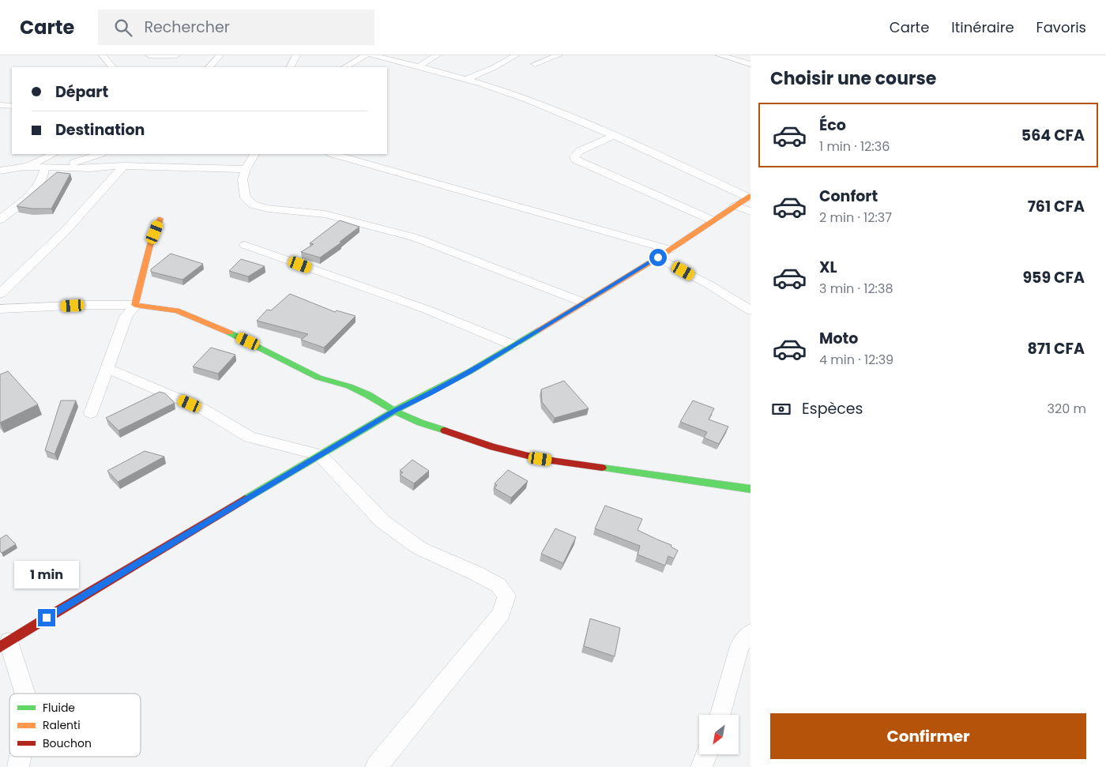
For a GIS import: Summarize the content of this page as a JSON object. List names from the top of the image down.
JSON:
{
  "legend": ["Fluide", "Ralenti", "Bouchon"],
  "north": "bottom left",
  "page": {
    "header": "Carte",
    "search": "Rechercher",
    "nav": ["Carte", "Itinéraire", "Favoris"],
    "heading": "Choisir une course",
    "banner": ["Départ", "Destination"],
    "list": [
      {
        "name": "Éco",
        "note": "1 min · 12:36",
        "value": "564 CFA"
      },
      {
        "name": "Confort",
        "note": "2 min · 12:37",
        "value": "761 CFA"
      },
      {
        "name": "XL",
        "note": "3 min · 12:38",
        "value": "959 CFA"
      },
      {
        "name": "Moto",
        "note": "4 min · 12:39",
        "value": "871 CFA"
      }
    ],
    "pay": ["Espèces", "320 m"],
    "bubble": "1 min",
    "buttons": "Confirmer"
  }
}
